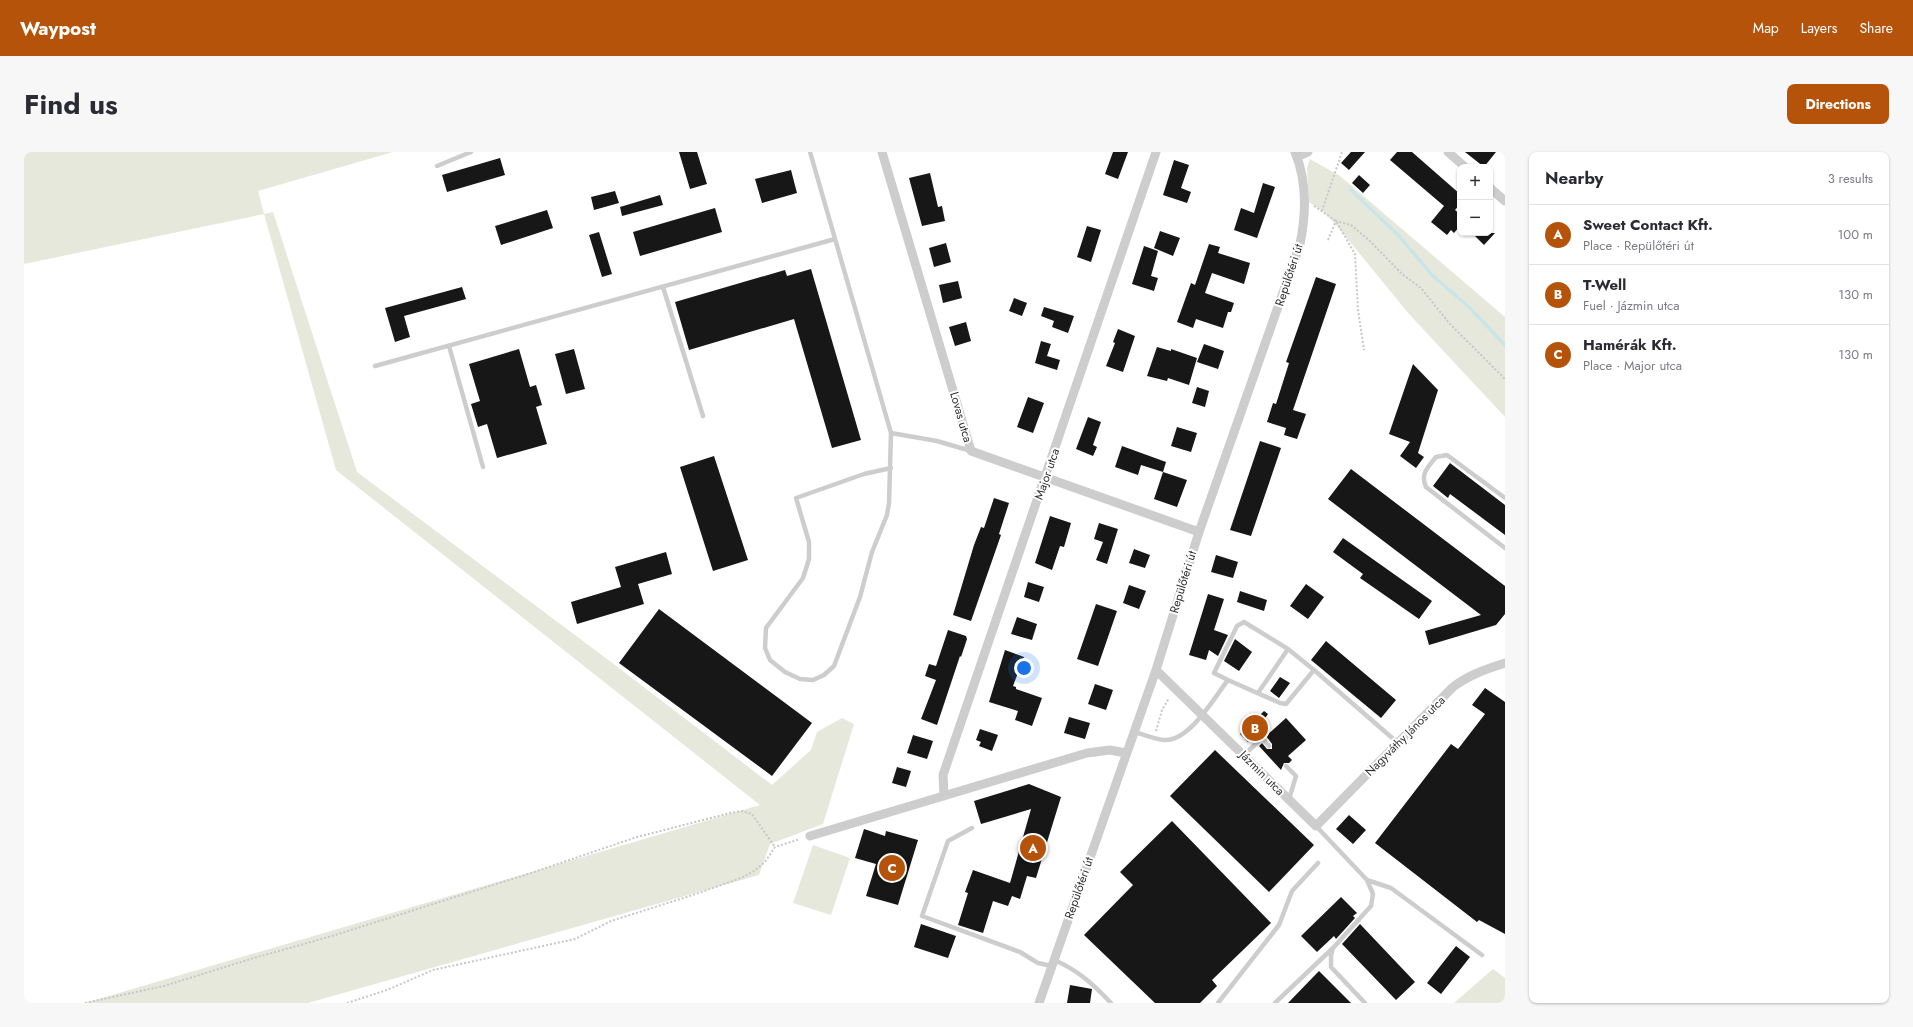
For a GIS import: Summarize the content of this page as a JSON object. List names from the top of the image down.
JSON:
{
  "streets": {
    "street": [
      "Repülőtéri út",
      "Lovas utca",
      "Major utca",
      "Nagyváthy János utca",
      "Jázmin utca"
    ]
  },
  "crossings": [
    ["Repülőtéri út", "Lovas utca"],
    ["Repülőtéri út", "Jázmin utca"],
    ["Lovas utca", "Major utca"],
    ["Nagyváthy János utca", "Jázmin utca"]
  ],
  "page": {
    "header": "Waypost",
    "nav": ["Map", "Layers", "Share"],
    "title": "Find us",
    "buttons": "Directions",
    "heading": ["Nearby", "3 results"],
    "map_buttons": ["+", "−"],
    "list": [
      {
        "mark": "A",
        "name": "Sweet Contact Kft.",
        "note": "Place · Repülőtéri út",
        "value": "100 m"
      },
      {
        "mark": "B",
        "name": "T-Well",
        "note": "Fuel · Jázmin utca",
        "value": "130 m"
      },
      {
        "mark": "C",
        "name": "Hamérák Kft.",
        "note": "Place · Major utca",
        "value": "130 m"
      }
    ],
    "pins": ["B", "A", "C"]
  }
}
